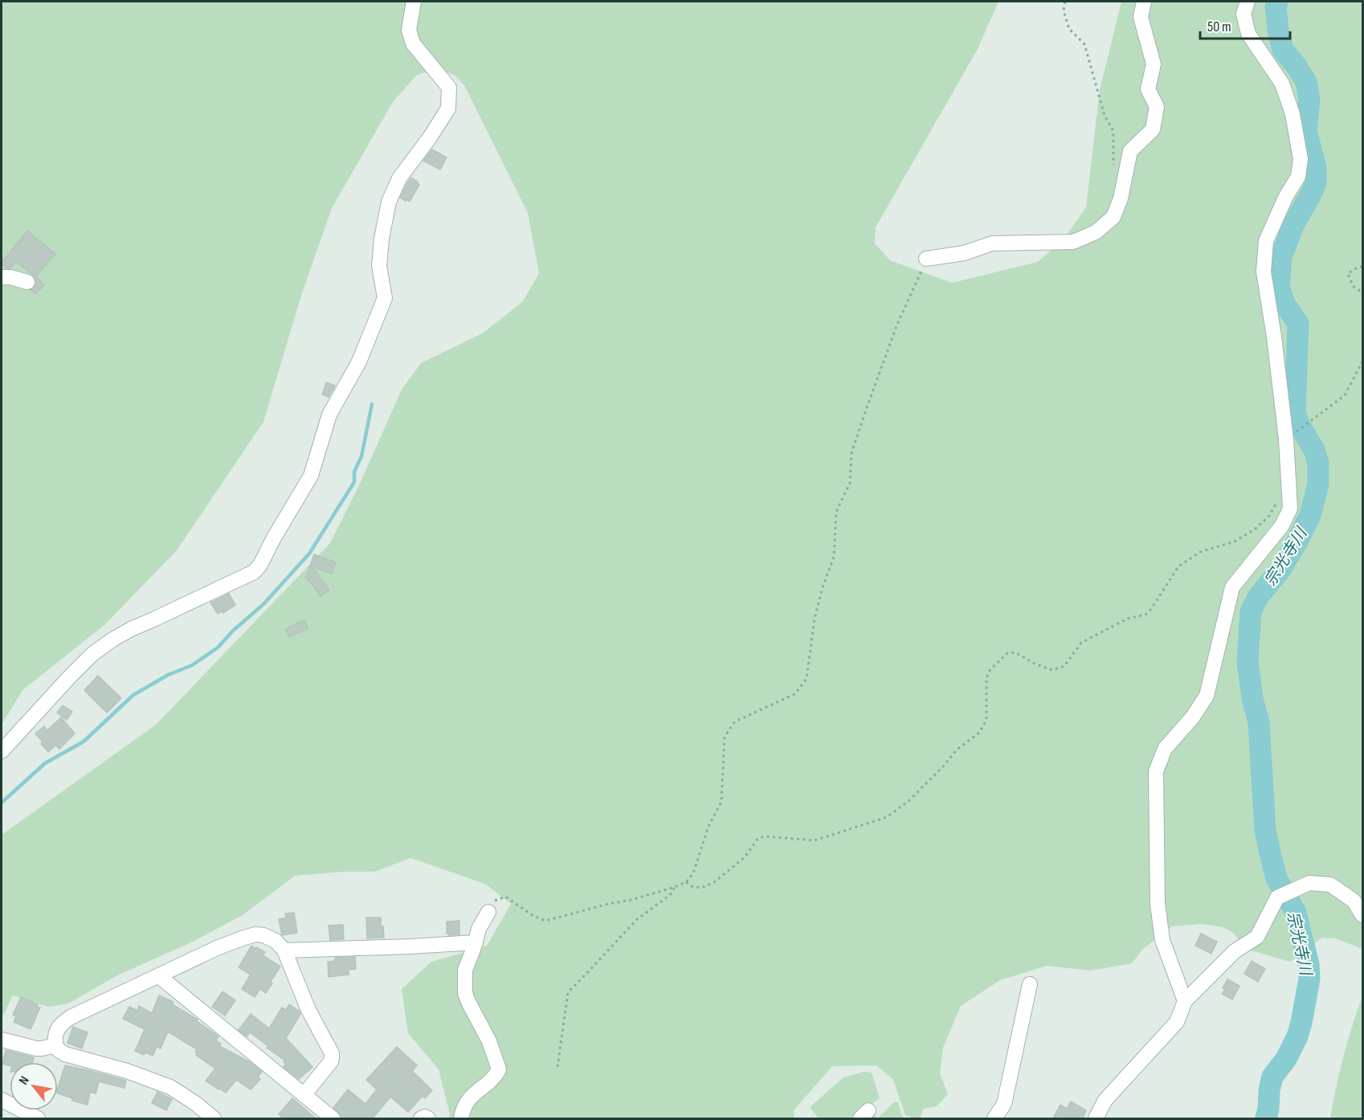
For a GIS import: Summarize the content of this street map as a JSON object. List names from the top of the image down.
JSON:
{
  "water": ["宗光寺川"],
  "scale_bar": "50 m",
  "north": "top left"
}
